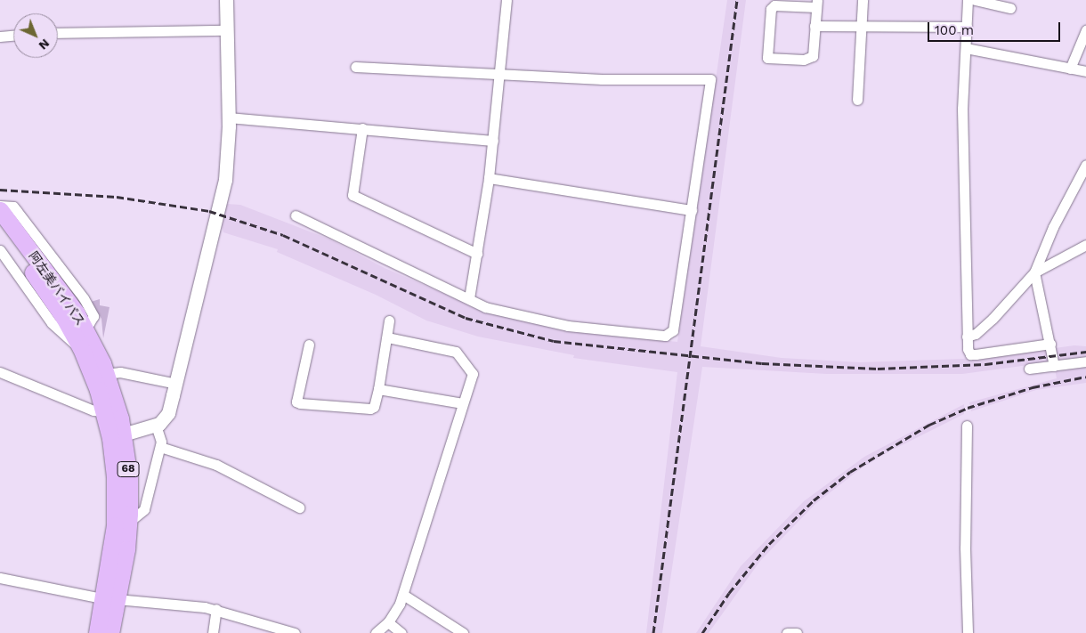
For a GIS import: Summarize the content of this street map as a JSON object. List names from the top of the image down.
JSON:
{
  "streets": {
    "main road": ["阿左美バイパス", "68"]
  },
  "scale_bar": "100 m",
  "north": "bottom right"
}
